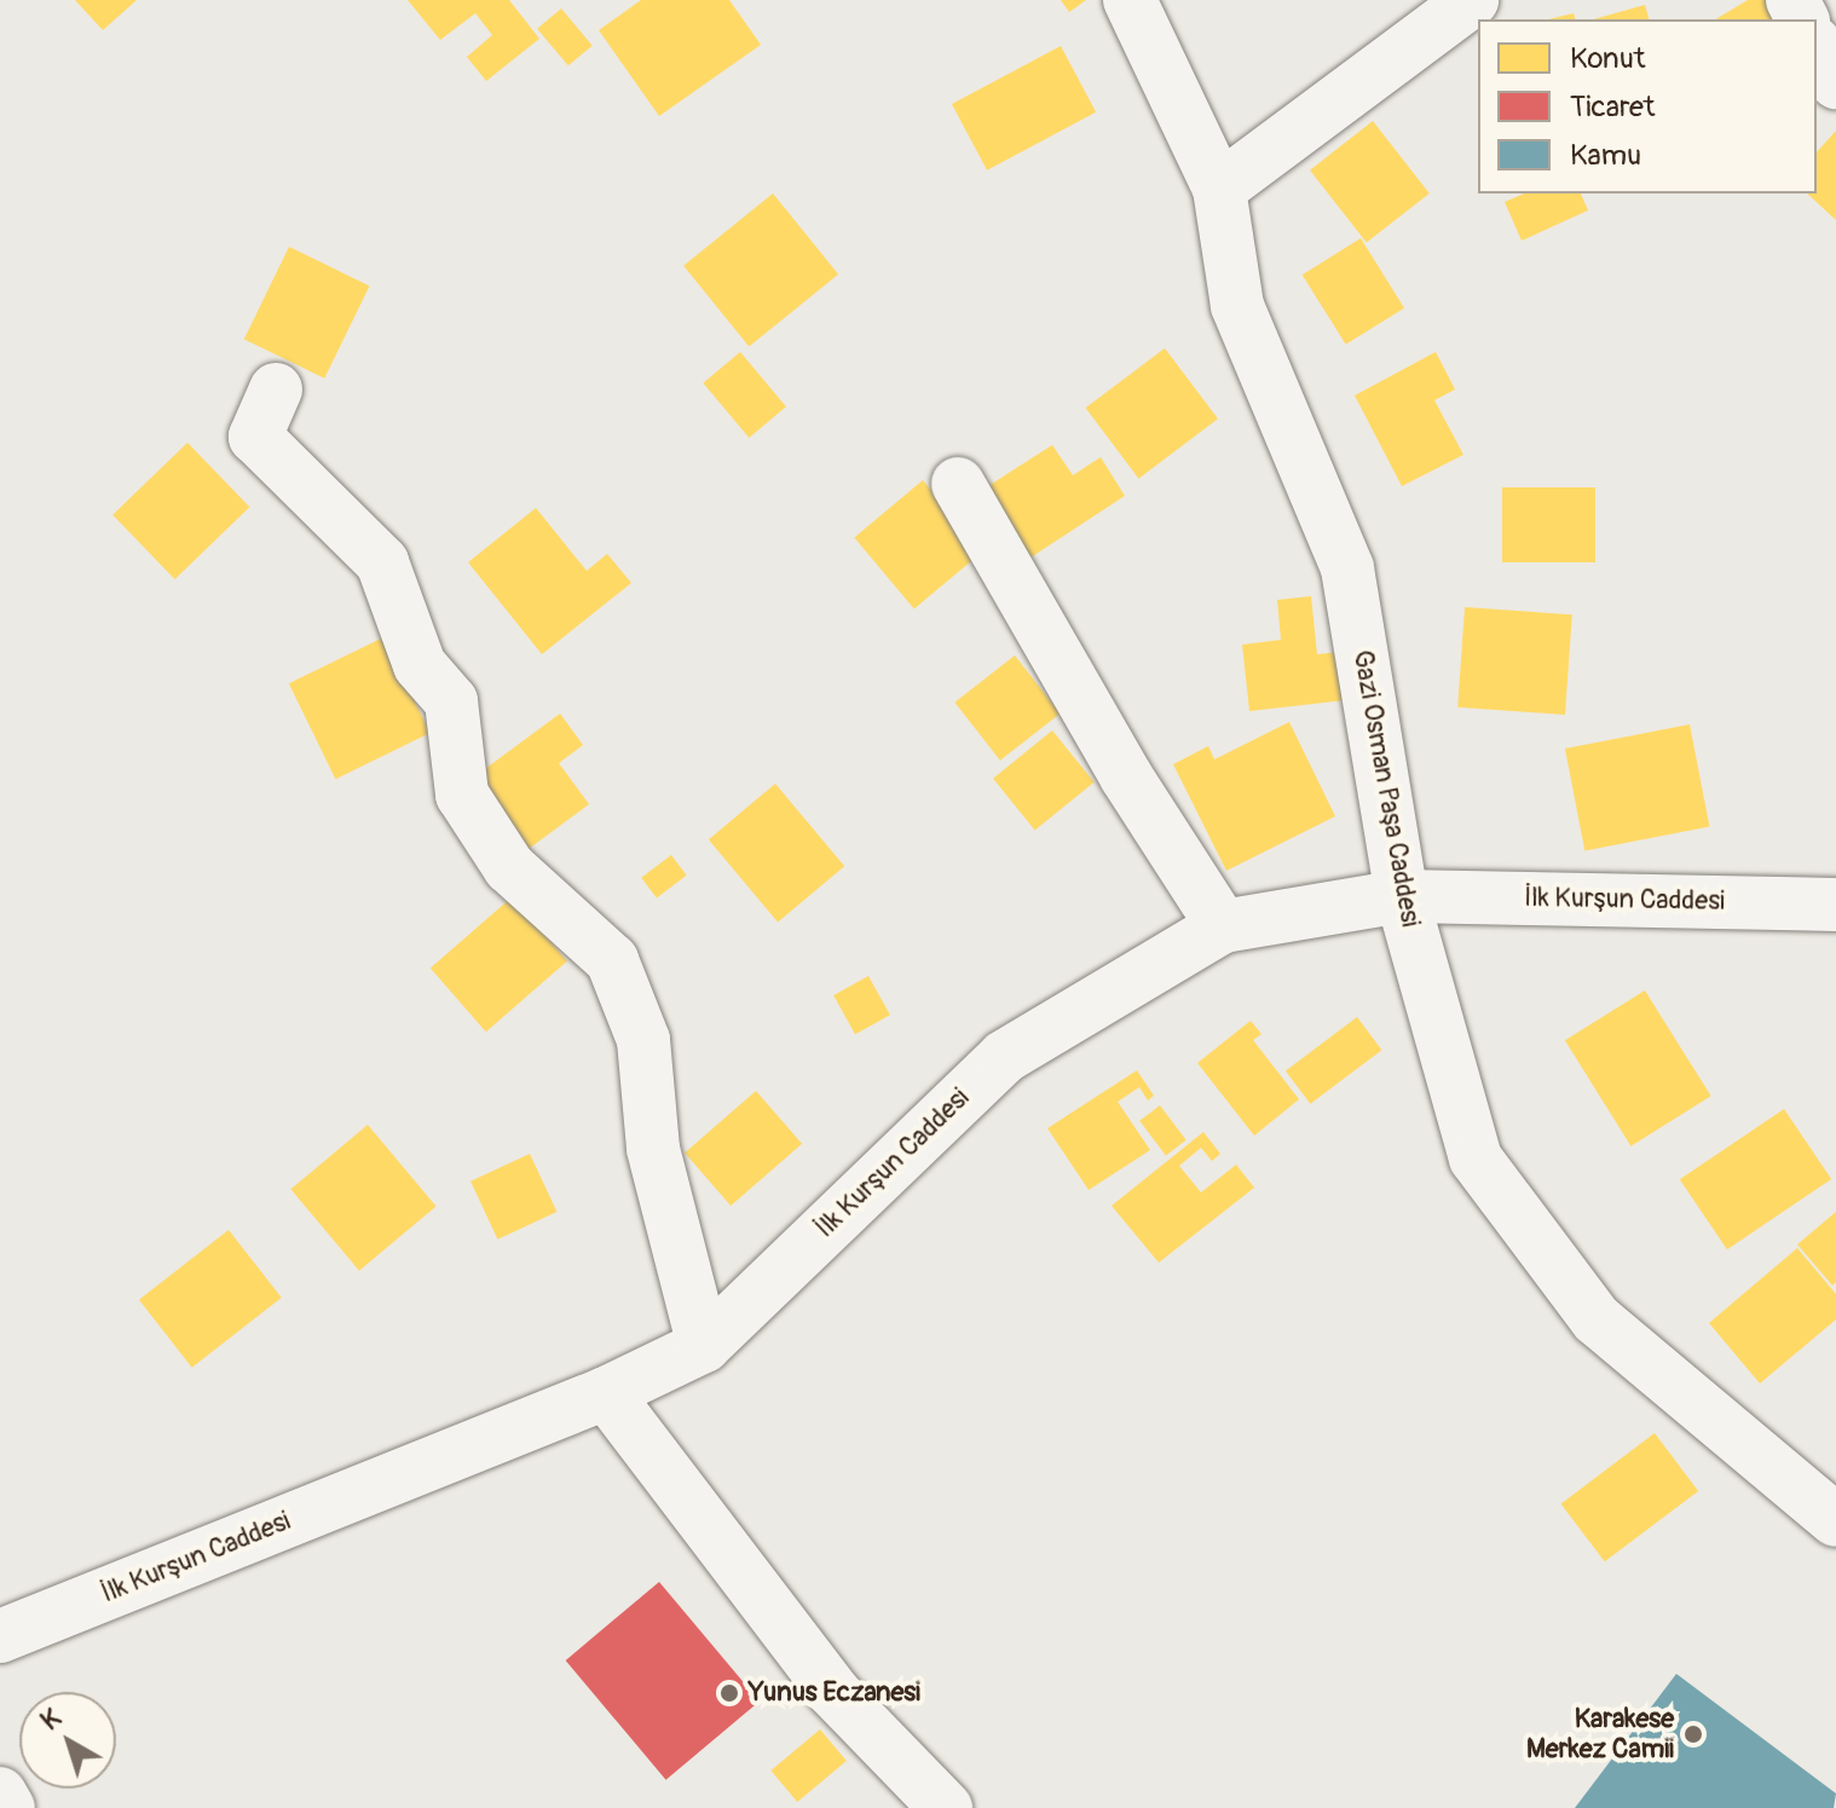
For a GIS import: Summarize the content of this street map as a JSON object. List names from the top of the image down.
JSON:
{
  "streets": {
    "street": ["Gazi Osman Paşa Caddesi", "İlk Kurşun Caddesi"]
  },
  "crossings": [
    ["Gazi Osman Paşa Caddesi", "İlk Kurşun Caddesi"]
  ],
  "places": ["Yunus Eczanesi", "Karakese Merkez Camii"],
  "legend": ["Konut", "Ticaret", "Kamu"],
  "north": "top left"
}
